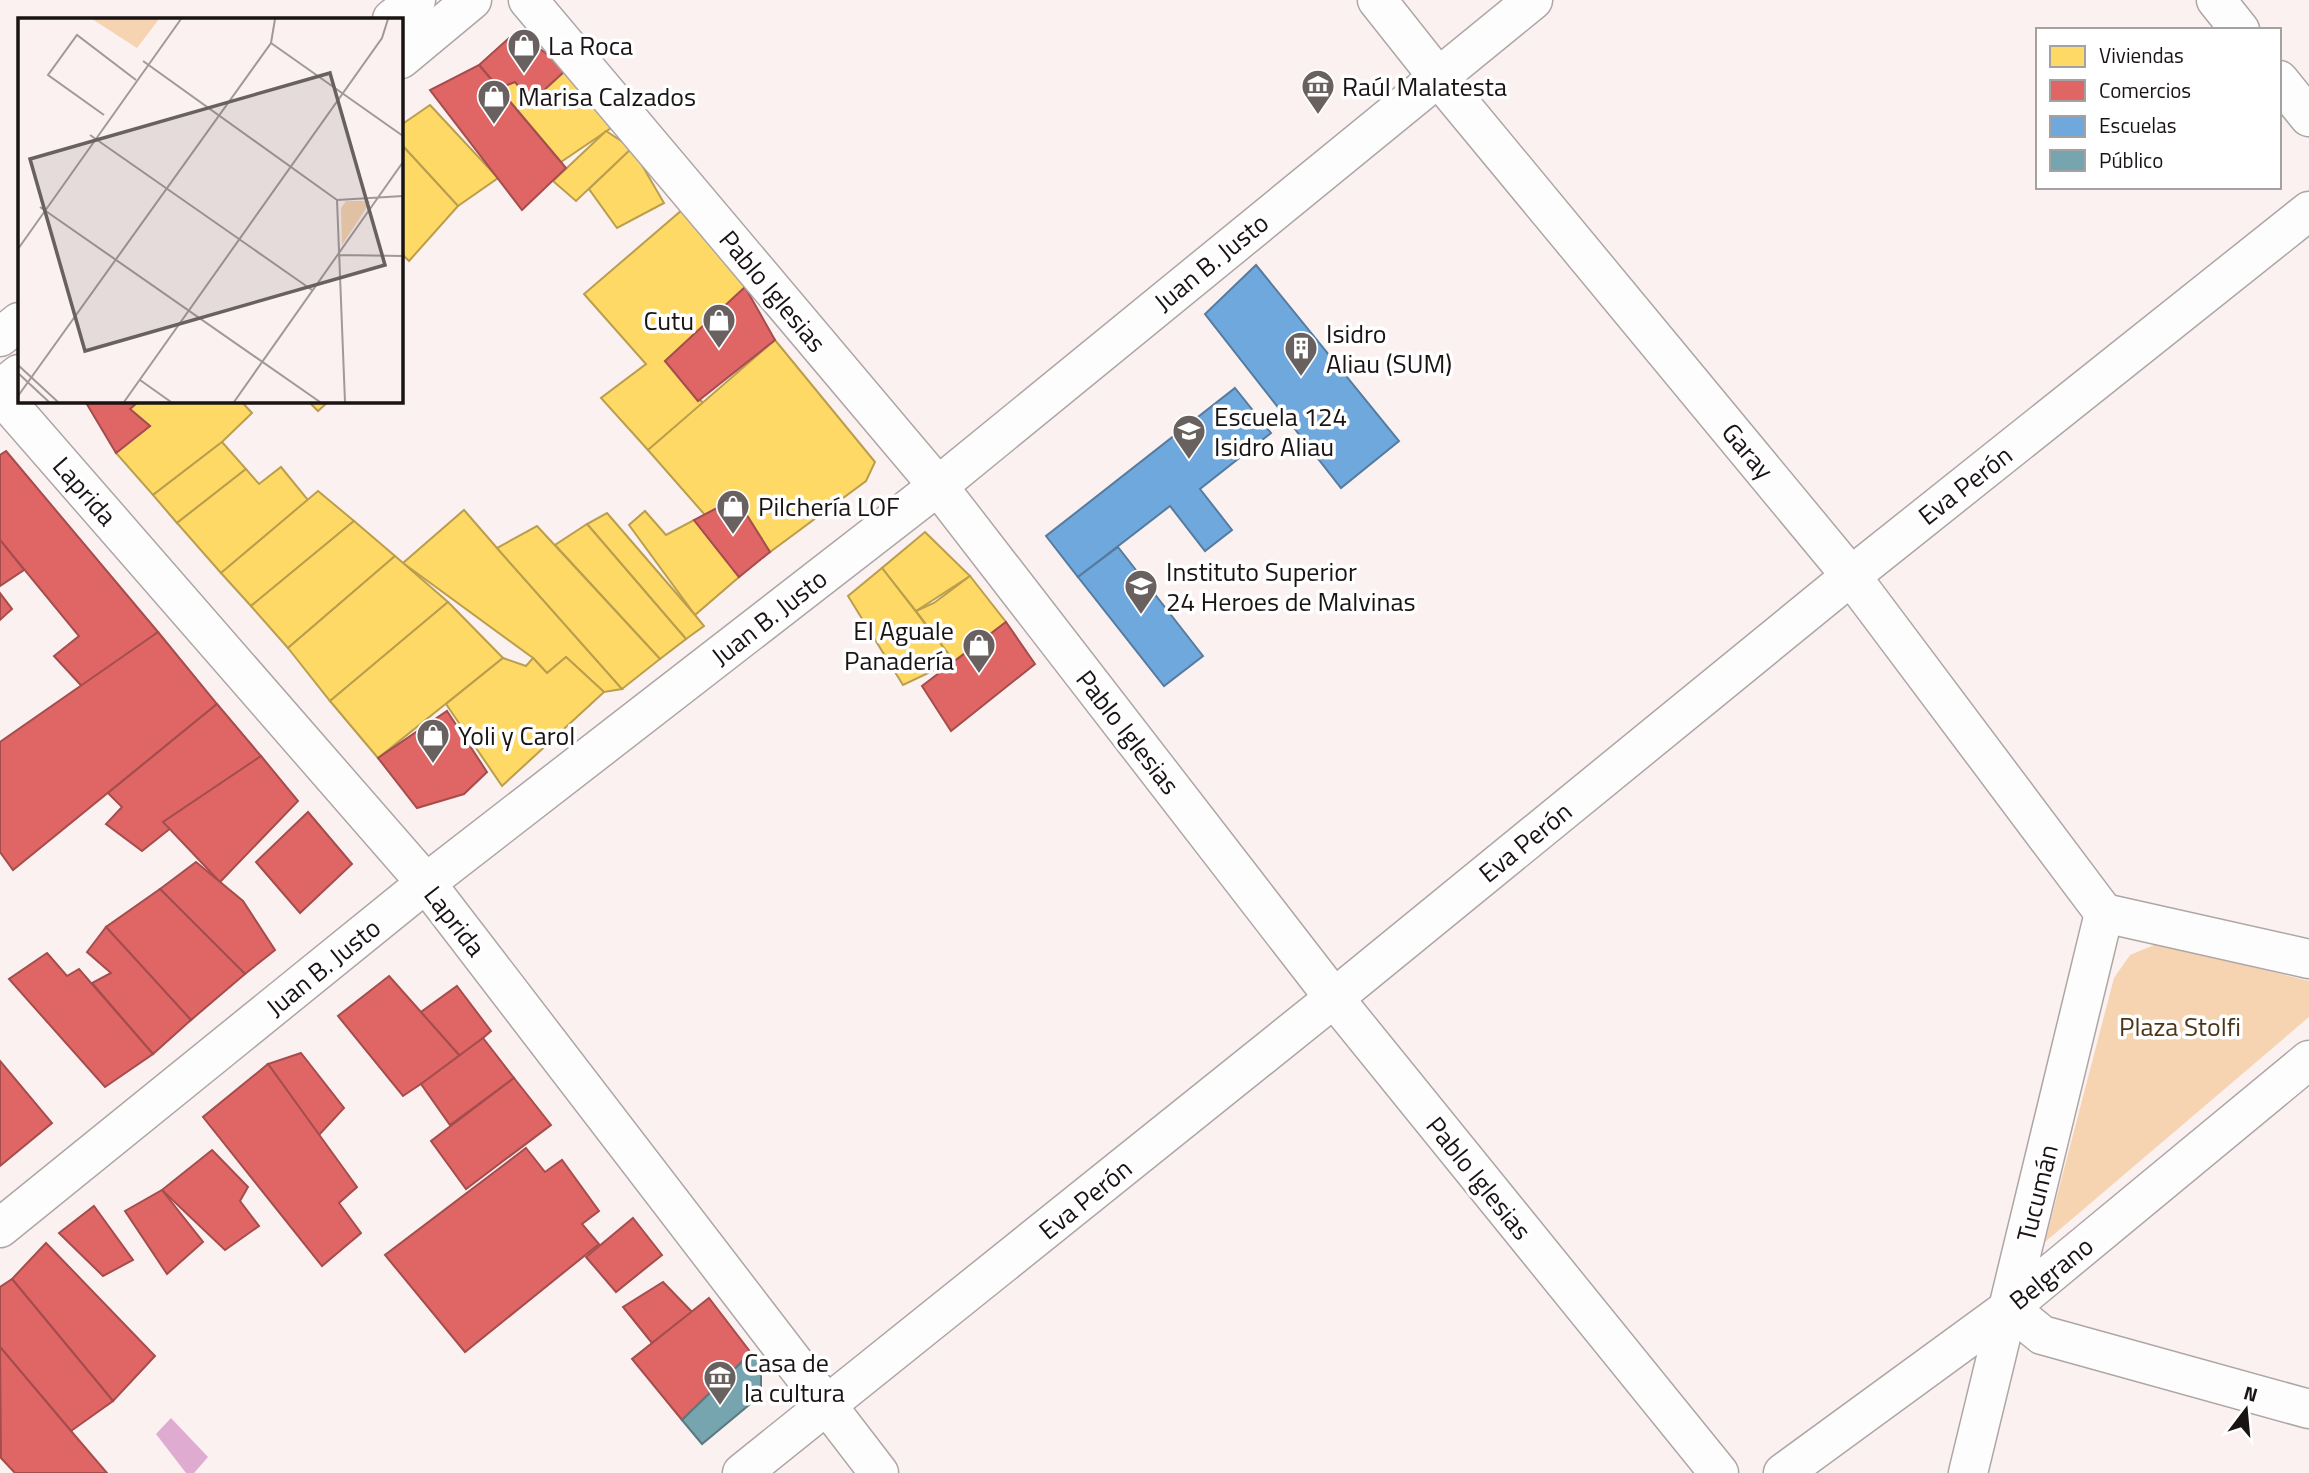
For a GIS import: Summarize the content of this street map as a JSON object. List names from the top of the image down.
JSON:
{
  "streets": {
    "street": [
      "Juan B. Justo",
      "Pablo Iglesias",
      "Garay",
      "Eva Perón",
      "Laprida",
      "Tucumán",
      "Belgrano"
    ]
  },
  "crossings": [
    ["Juan B. Justo", "Pablo Iglesias"],
    ["Juan B. Justo", "Garay"],
    ["Juan B. Justo", "Laprida"],
    ["Pablo Iglesias", "Eva Perón"],
    ["Garay", "Eva Perón"],
    ["Garay", "Tucumán"],
    ["Eva Perón", "Laprida"],
    ["Tucumán", "Belgrano"]
  ],
  "parks": ["Plaza Stolfi"],
  "places": {
    "shop": [
      "La Roca",
      "Marisa Calzados",
      "Cutu",
      "Pilchería LOF",
      "El Aguale Panadería",
      "Yoli y Carol"
    ],
    "museum": ["Raúl Malatesta", "Casa de la cultura"],
    "building": ["Isidro Aliau (SUM)"],
    "school or university": ["Escuela 124 Isidro Aliau", "Instituto Superior 24 Heroes de Malvinas"]
  },
  "legend": [
    "Viviendas",
    "Comercios",
    "Escuelas",
    "Público"
  ],
  "north": "top"
}
